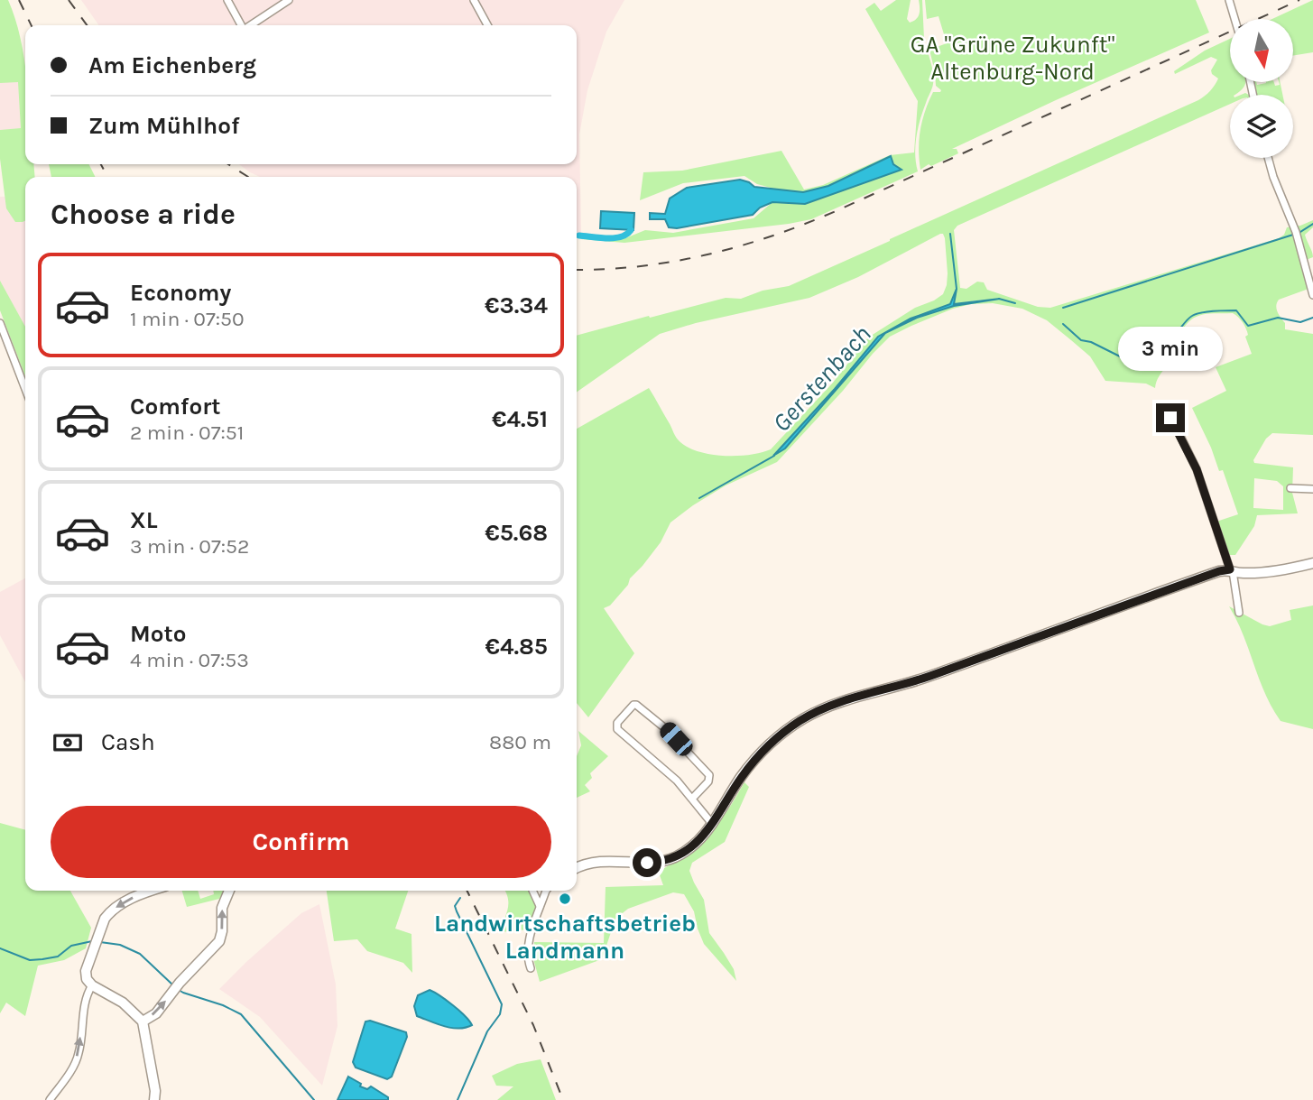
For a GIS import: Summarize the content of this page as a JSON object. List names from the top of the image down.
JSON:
{
  "water": ["Gerstenbach"],
  "parks": ["GA \"Grüne Zukunft\" Altenburg-Nord"],
  "places": ["Landwirtschaftsbetrieb Landmann"],
  "north": "bottom",
  "page": {
    "banner": ["Am Eichenberg", "Zum Mühlhof"],
    "heading": "Choose a ride",
    "list": [
      {
        "name": "Economy",
        "note": "1 min · 07:50",
        "value": "€3.34"
      },
      {
        "name": "Comfort",
        "note": "2 min · 07:51",
        "value": "€4.51"
      },
      {
        "name": "XL",
        "note": "3 min · 07:52",
        "value": "€5.68"
      },
      {
        "name": "Moto",
        "note": "4 min · 07:53",
        "value": "€4.85"
      }
    ],
    "bubble": "3 min",
    "pay": ["Cash", "880 m"],
    "buttons": "Confirm"
  }
}
